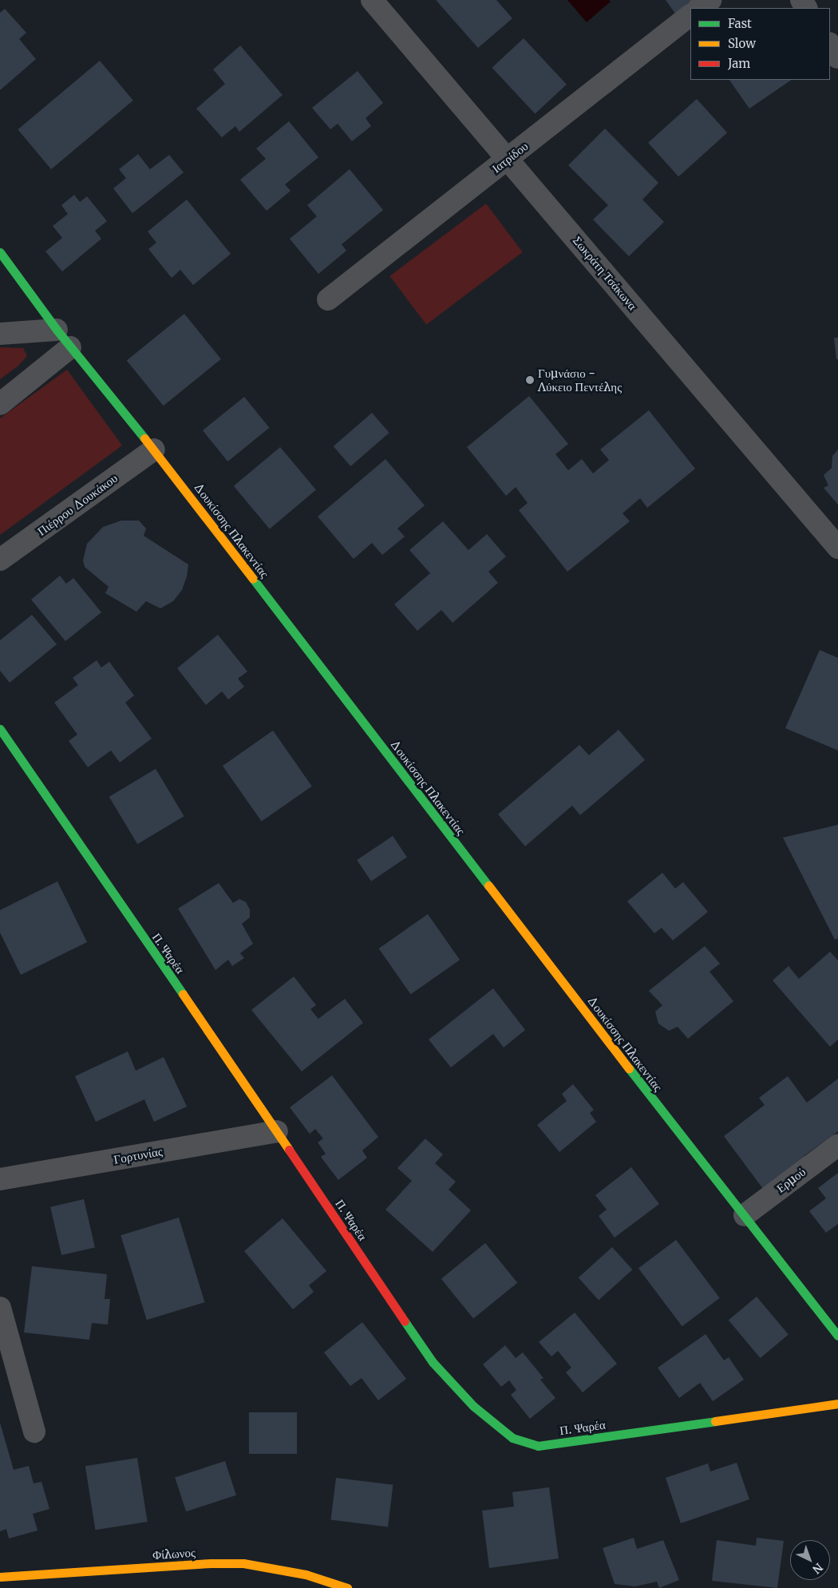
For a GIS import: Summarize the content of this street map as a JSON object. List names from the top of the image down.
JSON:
{
  "streets": {
    "main road": ["Δουκίσσης Πλακεντίας", "Π. Ψαρέα", "Φίλωνος"],
    "street": [
      "Ιατρίδου",
      "Σωκράτη Τσάκωνα",
      "Πιέρρου Δουκάκου",
      "Γορτυνίας",
      "Ερμού"
    ]
  },
  "crossings": [
    ["Ιατρίδου", "Σωκράτη Τσάκωνα"],
    ["Πιέρρου Δουκάκου", "Δουκίσσης Πλακεντίας"],
    ["Δουκίσσης Πλακεντίας", "Ερμού"],
    ["Π. Ψαρέα", "Γορτυνίας"]
  ],
  "places": ["Γυμνάσιο - Λύκειο Πεντέλης"],
  "legend": ["Fast", "Slow", "Jam"],
  "north": "bottom right"
}
